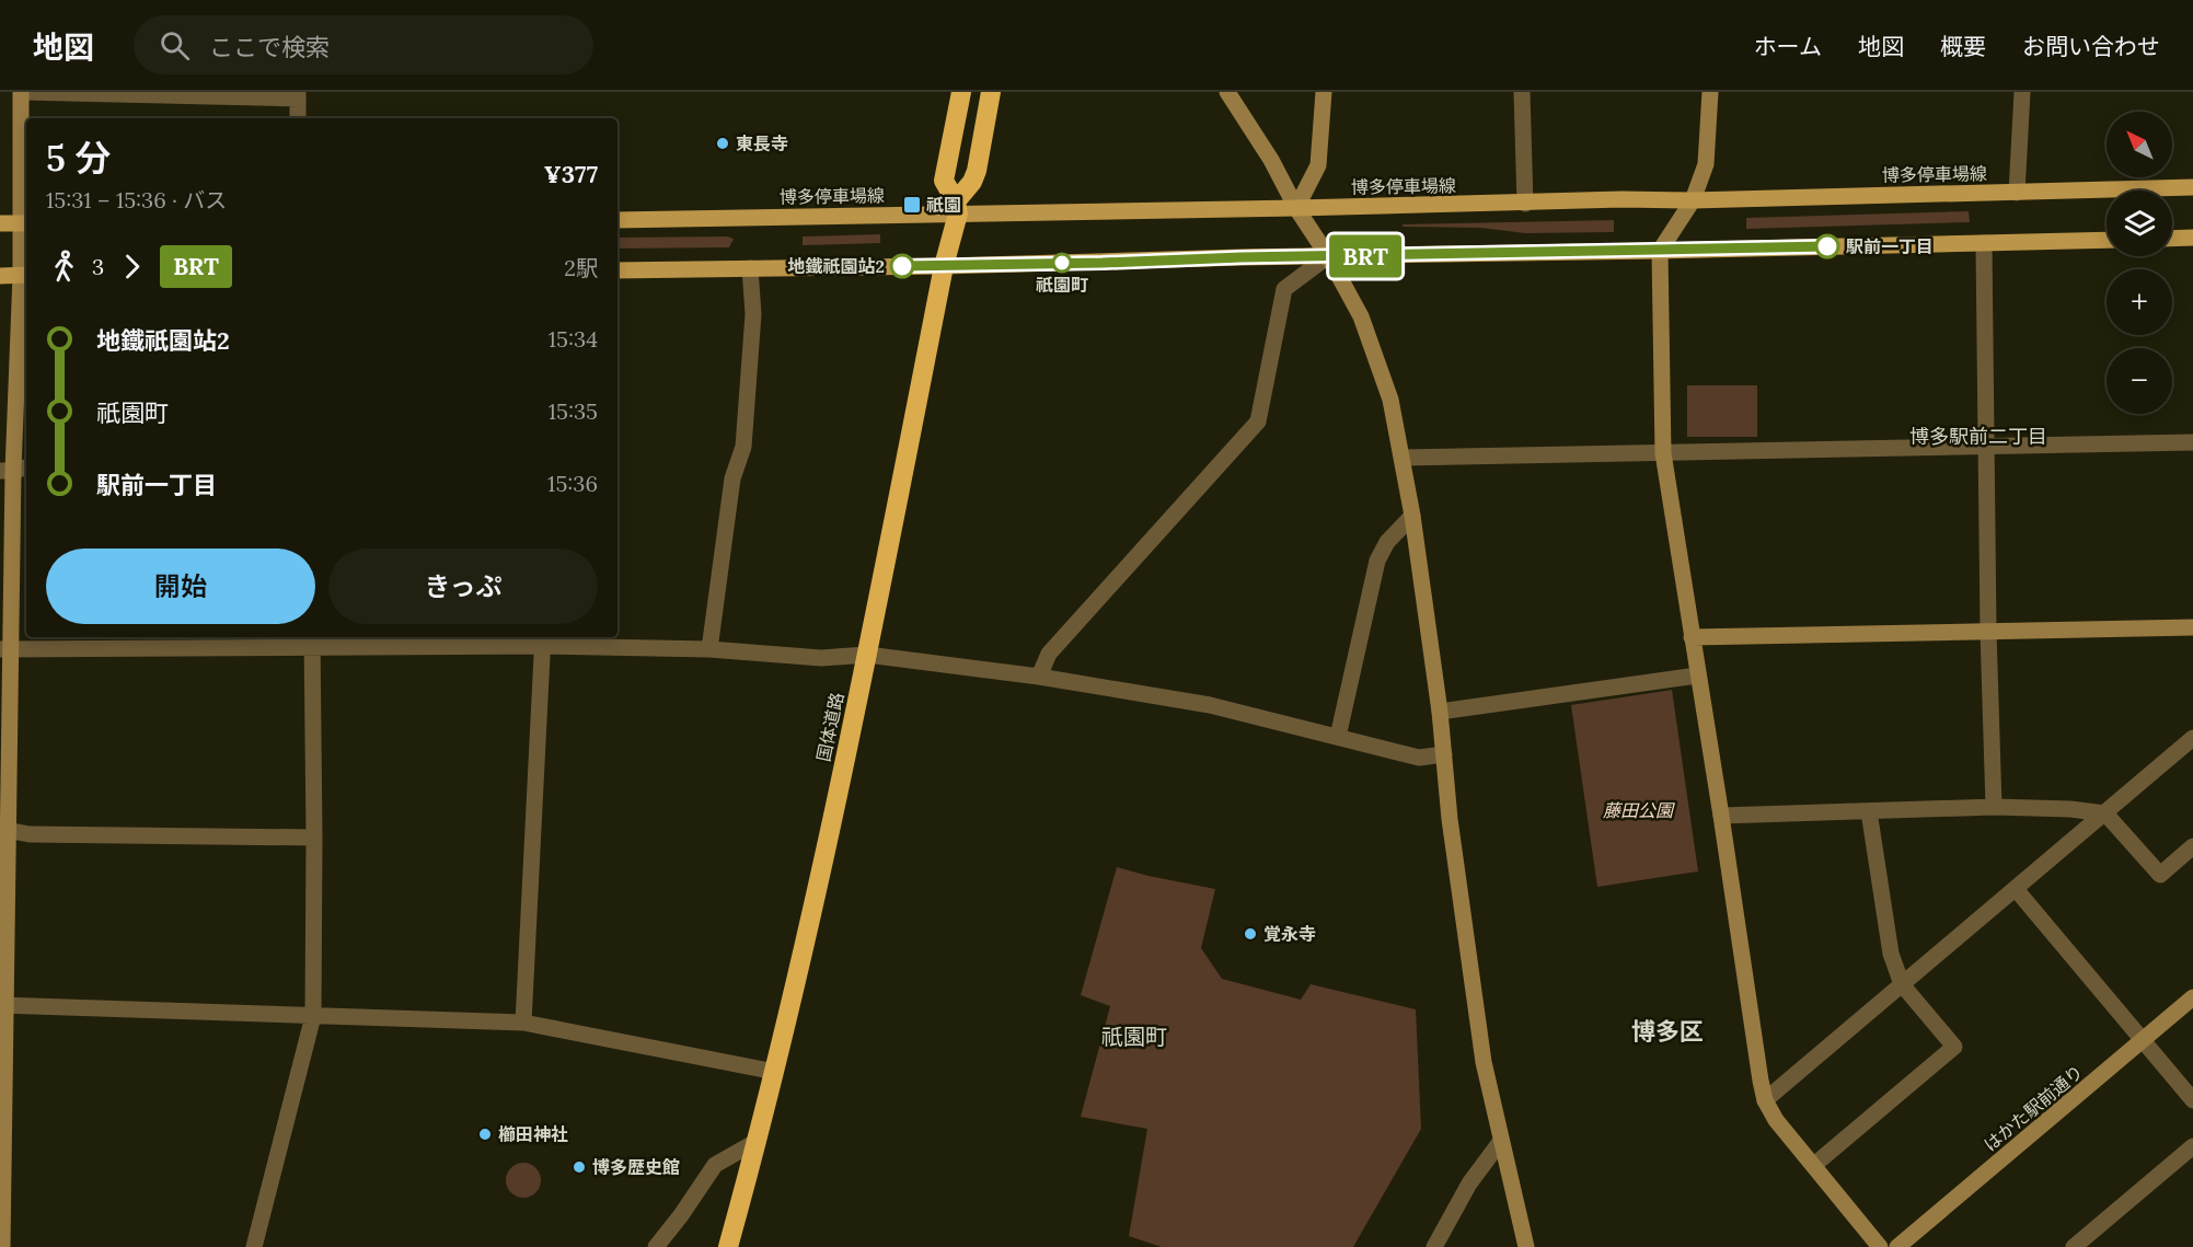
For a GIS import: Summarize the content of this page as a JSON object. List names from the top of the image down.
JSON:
{
  "streets": {
    "highway": ["国体道路"],
    "main road": ["博多停車場線"],
    "street": ["はかた駅前通り"]
  },
  "crossings": [
    ["博多停車場線", "国体道路"]
  ],
  "districts": ["博多駅前二丁目", "博多区", "祇園町"],
  "parks": ["藤田公園"],
  "places": {
    "other": [
      "東長寺",
      "駅前一丁目",
      "祇園町",
      "地鐵祇園站2",
      "覚永寺",
      "櫛田神社",
      "博多歴史館"
    ],
    "transit": ["祇園"]
  },
  "lines": ["bus line BRT"],
  "north": "top left",
  "page": {
    "header": "地図",
    "search": "ここで検索",
    "nav": [
      "ホーム",
      "地図",
      "概要",
      "お問い合わせ"
    ],
    "on_map": "BRT",
    "map_buttons": ["+", "−"],
    "heading": ["5 分", "15:31 – 15:36 · バス", "¥377"],
    "legs": ["3", "BRT", "2駅"],
    "list": [
      {
        "name": "地鐵祇園站2",
        "value": "15:34"
      },
      {
        "name": "祇園町",
        "value": "15:35"
      },
      {
        "name": "駅前一丁目",
        "value": "15:36"
      }
    ],
    "buttons": ["開始", "きっぷ"]
  }
}
